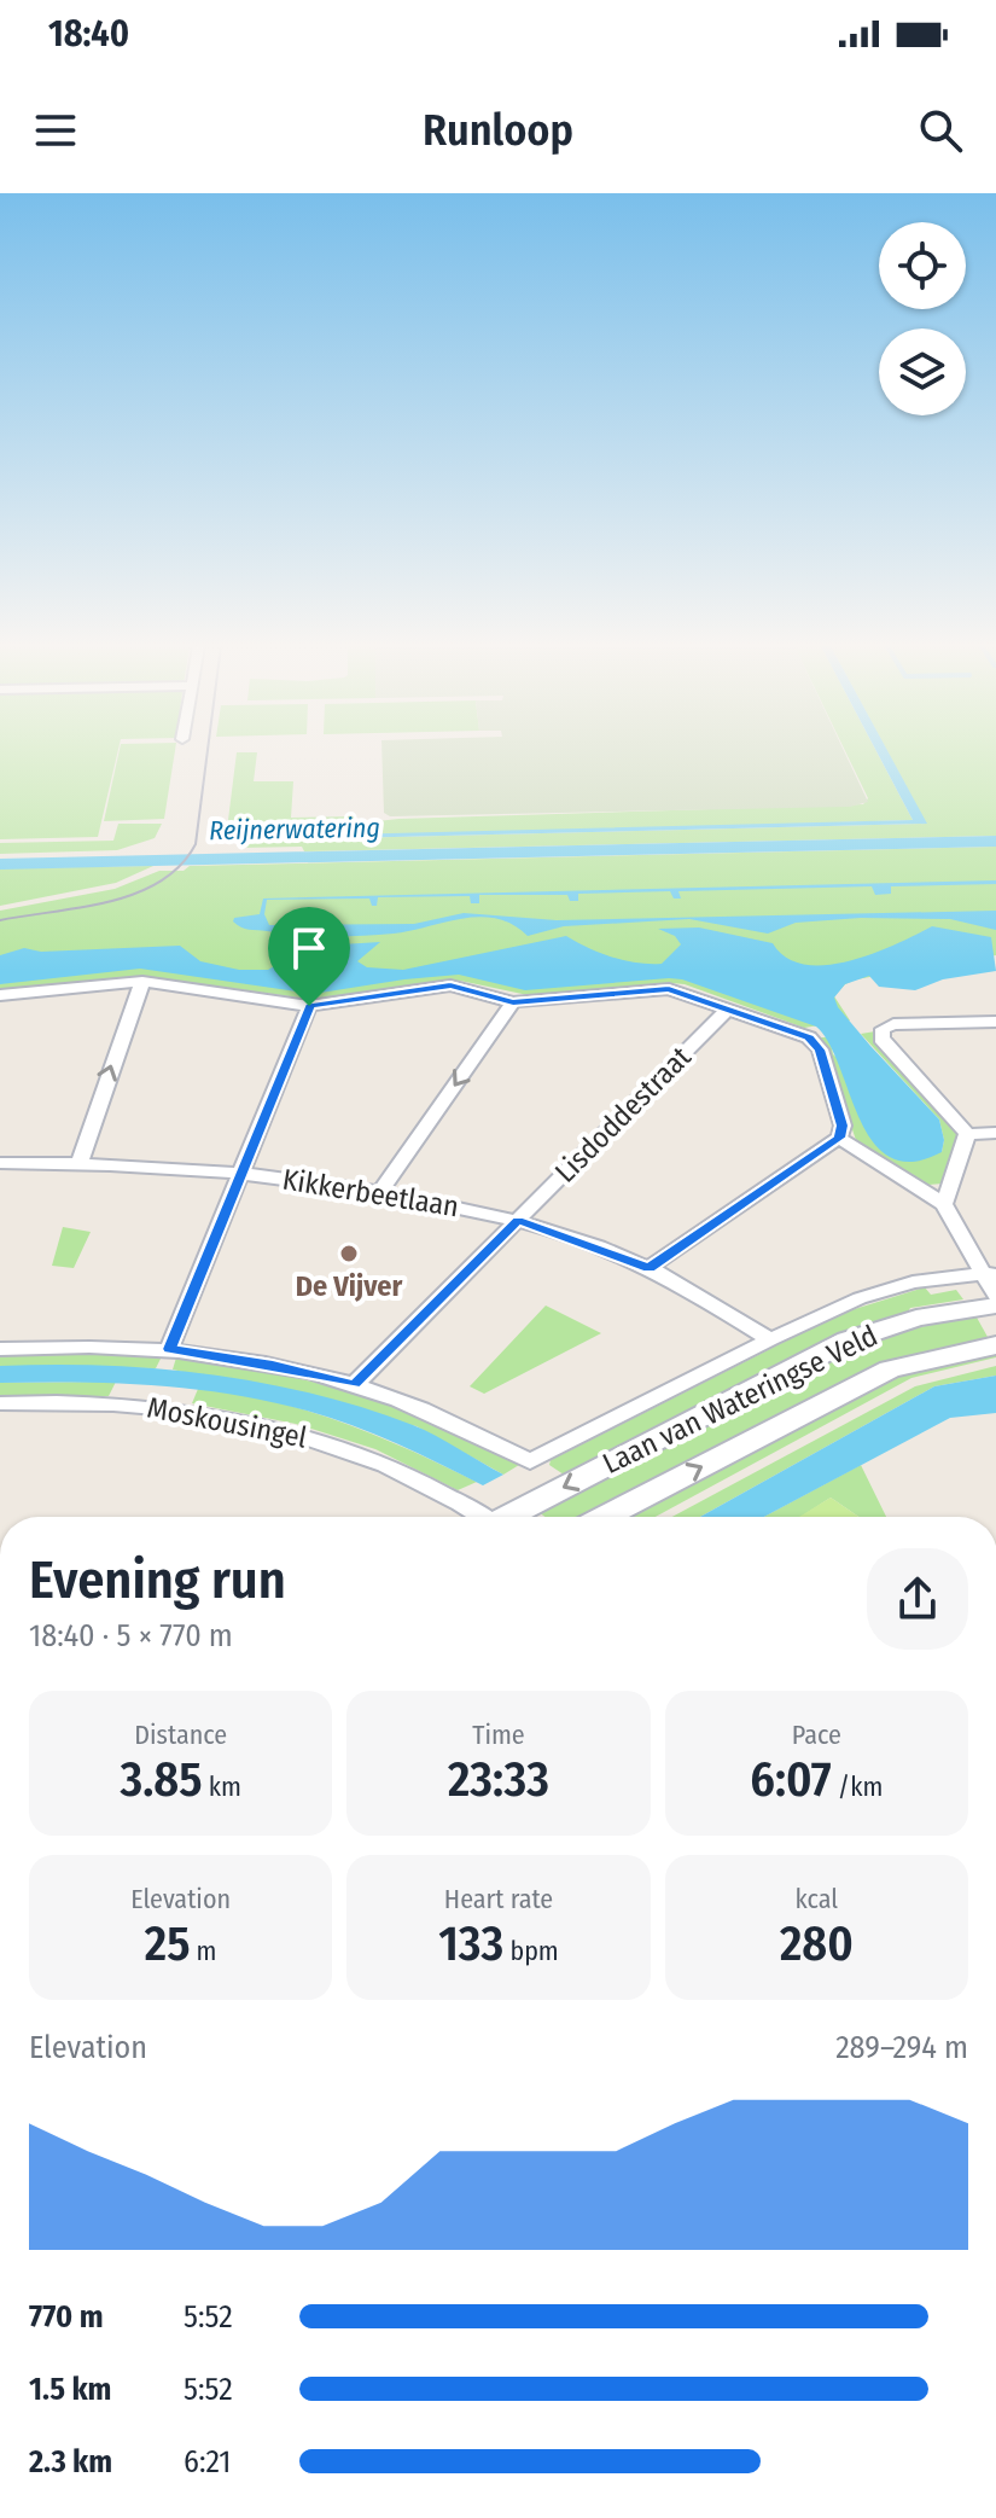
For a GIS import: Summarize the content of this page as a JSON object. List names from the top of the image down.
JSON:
{
  "streets": {
    "street": [
      "Lisdoddestraat",
      "Kikkerbeetlaan",
      "Laan van Wateringse Veld",
      "Moskousingel"
    ]
  },
  "crossings": [
    ["Lisdoddestraat", "Kikkerbeetlaan"],
    ["Lisdoddestraat", "Moskousingel"],
    ["Kikkerbeetlaan", "Laan van Wateringse Veld"],
    ["Laan van Wateringse Veld", "Moskousingel"]
  ],
  "water": ["Reijnerwatering"],
  "places": ["De Vijver"],
  "page": {
    "status": "18:40",
    "header": "Runloop",
    "heading": ["Evening run", "18:40 · 5 × 770 m"],
    "stats": [
      ["Distance", "3.85 km"],
      ["Time", "23:33"],
      ["Pace", "6:07 /km"],
      ["Elevation", "25 m"],
      ["Heart rate", "133 bpm"],
      ["kcal", "280"]
    ],
    "chart": ["Elevation", "289–294 m"],
    "list": [
      {
        "name": "770 m",
        "note": "5:52"
      },
      {
        "name": "1.5 km",
        "note": "5:52"
      },
      {
        "name": "2.3 km",
        "note": "6:21"
      }
    ]
  }
}
